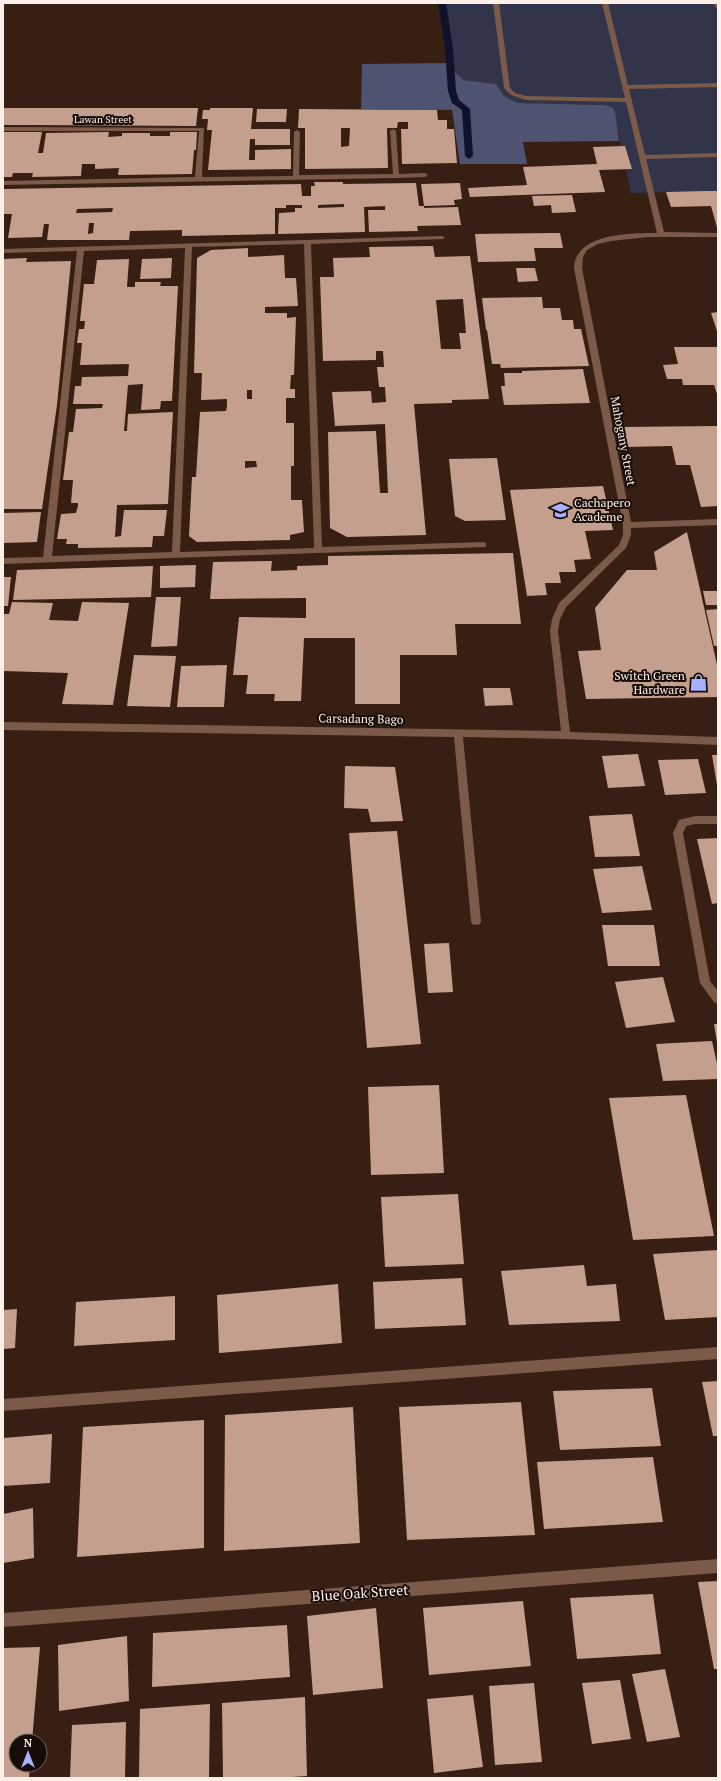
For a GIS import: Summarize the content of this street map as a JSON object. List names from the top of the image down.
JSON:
{
  "streets": {
    "street": [
      "Lawan Street",
      "Mahogany Street",
      "Carsadang Bago",
      "Blue Oak Street"
    ]
  },
  "crossings": [
    ["Mahogany Street", "Carsadang Bago"]
  ],
  "places": {
    "school or university": ["Cachapero Academe"],
    "shop": ["Switch Green Hardware"]
  },
  "north": "top"
}
